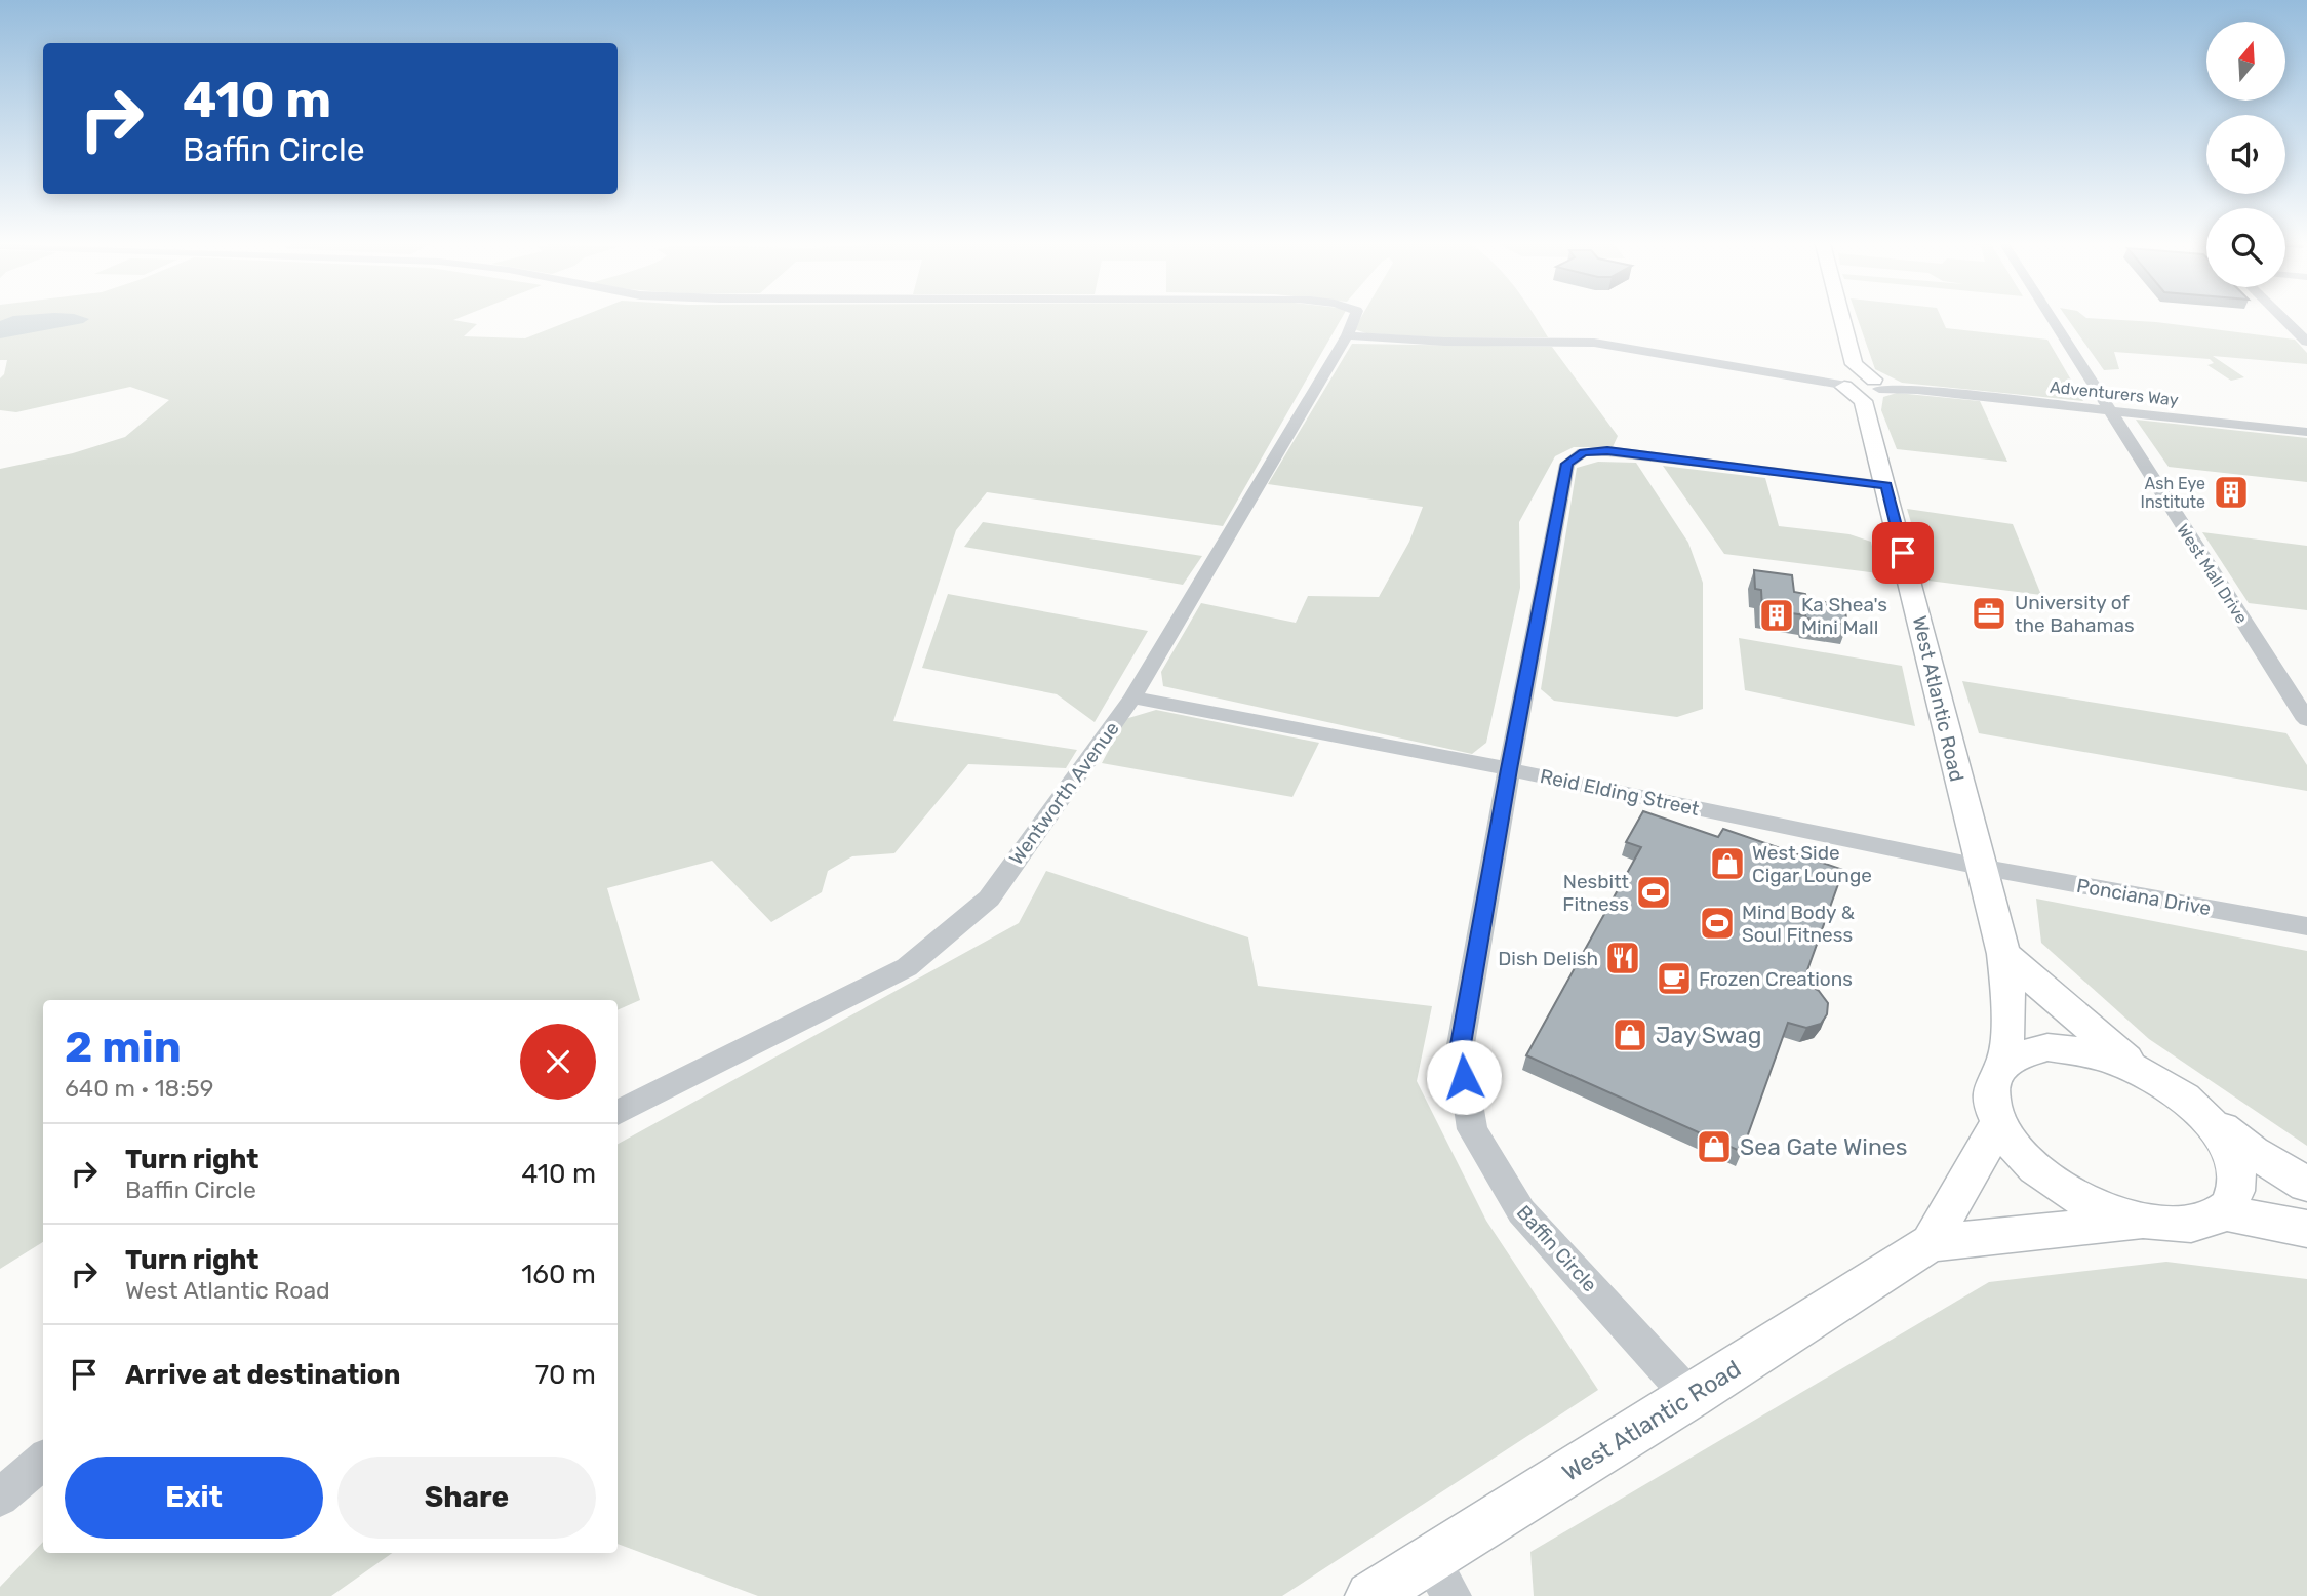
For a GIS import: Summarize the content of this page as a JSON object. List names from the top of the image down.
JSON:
{
  "streets": {
    "main road": ["West Atlantic Road"],
    "street": [
      "Adventurers Way",
      "West Mall Drive",
      "Reid Elding Street",
      "Wentworth Avenue",
      "Ponciana Drive",
      "Baffin Circle"
    ]
  },
  "crossings": [
    ["Adventurers Way", "West Mall Drive"],
    ["Adventurers Way", "West Atlantic Road"],
    ["Adventurers Way", "Wentworth Avenue"],
    ["West Atlantic Road", "Reid Elding Street"],
    ["West Atlantic Road", "Ponciana Drive"],
    ["West Atlantic Road", "Baffin Circle"],
    ["Reid Elding Street", "Wentworth Avenue"],
    ["Reid Elding Street", "Ponciana Drive"],
    ["Reid Elding Street", "Baffin Circle"]
  ],
  "places": {
    "building": ["Ash Eye Institute", "Ka Shea's Mini Mall"],
    "office": ["University of the Bahamas"],
    "shop": ["West Side Cigar Lounge", "Jay Swag", "Sea Gate Wines"],
    "sports": ["Nesbitt Fitness", "Mind Body & Soul Fitness"],
    "restaurant": ["Dish Delish"],
    "cafe": ["Frozen Creations"]
  },
  "north": "top",
  "page": {
    "turn": ["410 m", "Baffin Circle"],
    "heading": ["2 min", "640 m · 18:59"],
    "list": [
      {
        "name": "Turn right",
        "note": "Baffin Circle",
        "value": "410 m"
      },
      {
        "name": "Turn right",
        "note": "West Atlantic Road",
        "value": "160 m"
      },
      {
        "name": "Arrive at destination",
        "value": "70 m"
      }
    ],
    "buttons": ["Exit", "Share"]
  }
}
